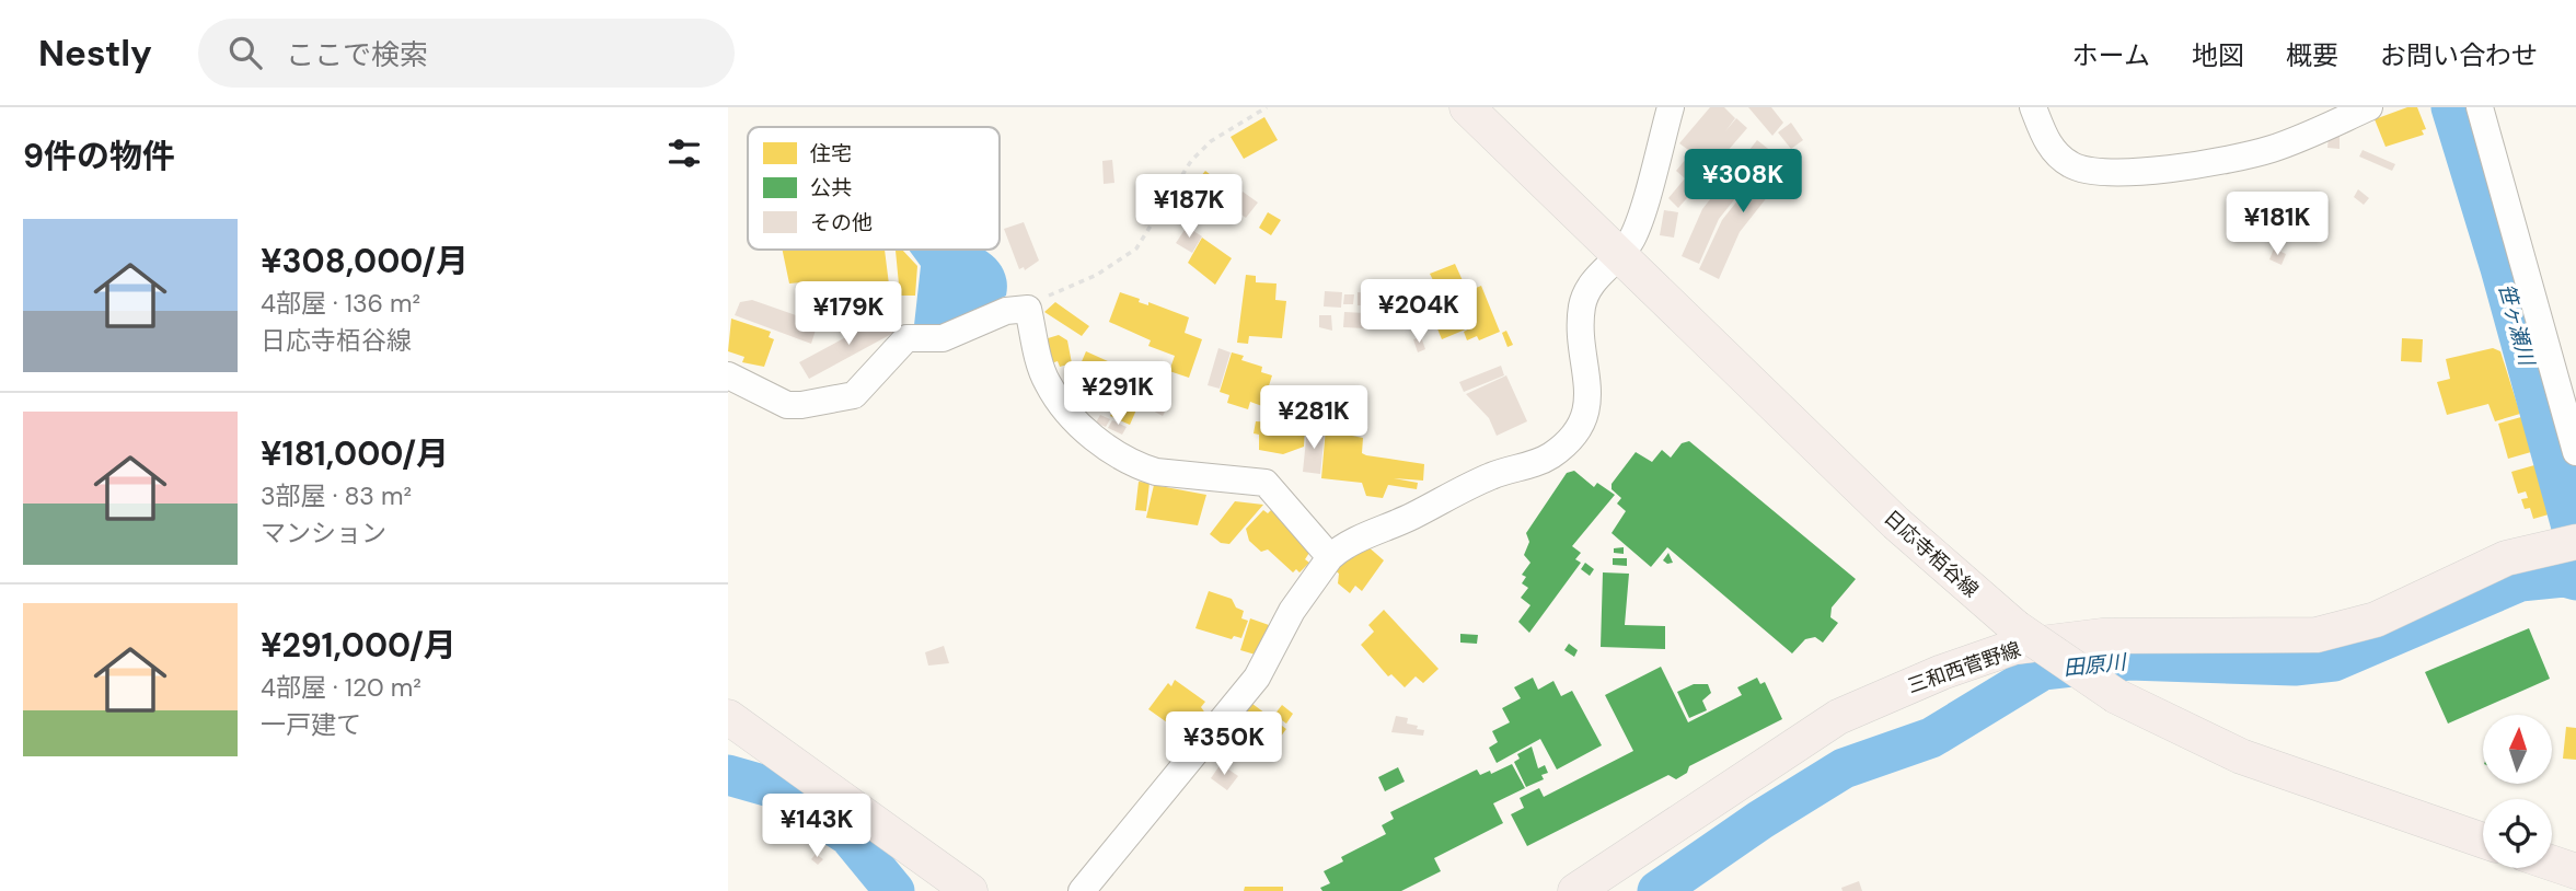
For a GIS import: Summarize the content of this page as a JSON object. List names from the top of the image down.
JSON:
{
  "streets": {
    "main road": ["日応寺栢谷線", "三和西菅野線"]
  },
  "water": ["笹ヶ瀬川", "田原川"],
  "legend": ["住宅", "公共", "その他"],
  "north": "top",
  "page": {
    "header": "Nestly",
    "search": "ここで検索",
    "nav": [
      "ホーム",
      "地図",
      "概要",
      "お問い合わせ"
    ],
    "heading": "9件の物件",
    "price": [
      "¥308K",
      "¥187K",
      "¥181K",
      "¥204K",
      "¥179K",
      "¥291K",
      "¥281K",
      "¥350K",
      "¥143K"
    ],
    "list": [
      {
        "name": "¥308,000/月",
        "note": "4部屋 · 136 m² · 日応寺栢谷線"
      },
      {
        "name": "¥181,000/月",
        "note": "3部屋 · 83 m² · マンション"
      },
      {
        "name": "¥291,000/月",
        "note": "4部屋 · 120 m² · 一戸建て"
      }
    ]
  }
}
